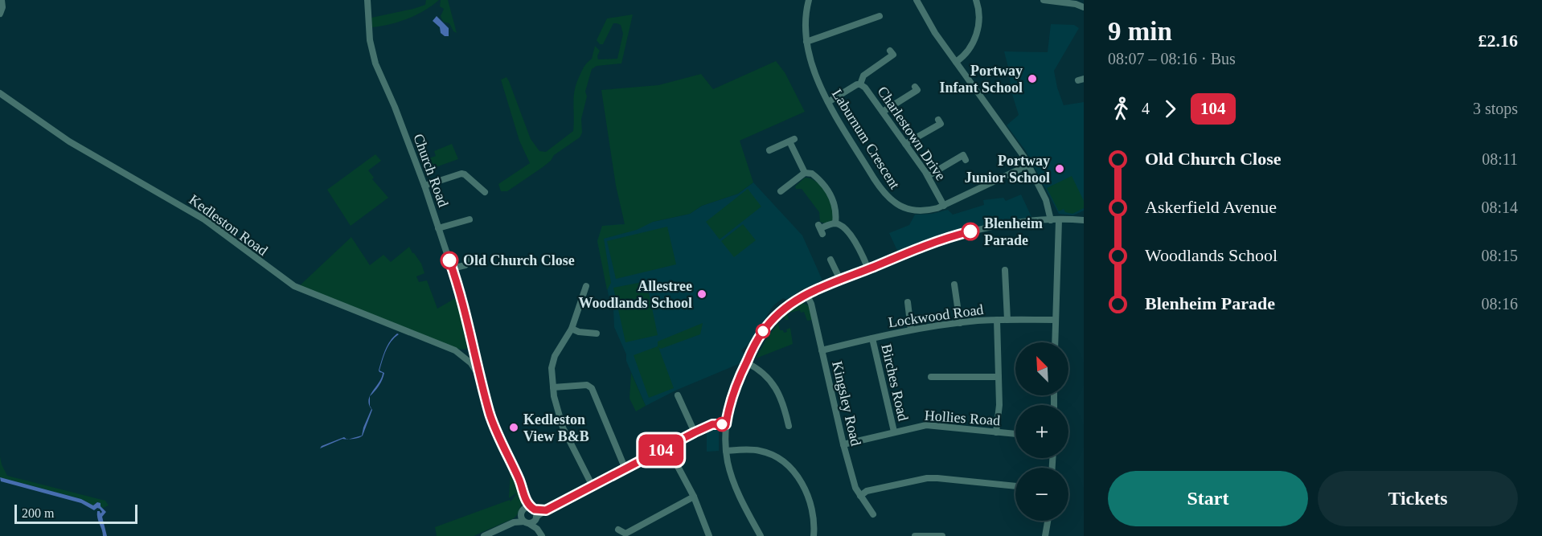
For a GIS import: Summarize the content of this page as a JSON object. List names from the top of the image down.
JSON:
{
  "streets": {
    "street": [
      "Charlestown Drive",
      "Laburnum Crescent",
      "Church Road",
      "Kedleston Road",
      "Lockwood Road",
      "Birches Road",
      "Kingsley Road",
      "Hollies Road"
    ]
  },
  "crossings": [
    ["Charlestown Drive", "Laburnum Crescent"],
    ["Church Road", "Kedleston Road"],
    ["Lockwood Road", "Birches Road"],
    ["Lockwood Road", "Kingsley Road"],
    ["Birches Road", "Hollies Road"],
    ["Kingsley Road", "Hollies Road"]
  ],
  "places": [
    "Portway Infant School",
    "Portway Junior School",
    "Blenheim Parade",
    "Old Church Close",
    "Allestree Woodlands School",
    "Kedleston View B&B"
  ],
  "lines": ["bus line 104"],
  "scale_bar": "200 m",
  "north": "top left",
  "page": {
    "on_map": "104",
    "heading": ["9 min", "08:07 – 08:16 · Bus", "£2.16"],
    "legs": ["4", "104", "3 stops"],
    "list": [
      {
        "name": "Old Church Close",
        "value": "08:11"
      },
      {
        "name": "Askerfield Avenue",
        "value": "08:14"
      },
      {
        "name": "Woodlands School",
        "value": "08:15"
      },
      {
        "name": "Blenheim Parade",
        "value": "08:16"
      }
    ],
    "map_buttons": ["+", "−"],
    "buttons": ["Start", "Tickets"],
    "scale": "200 m"
  }
}
